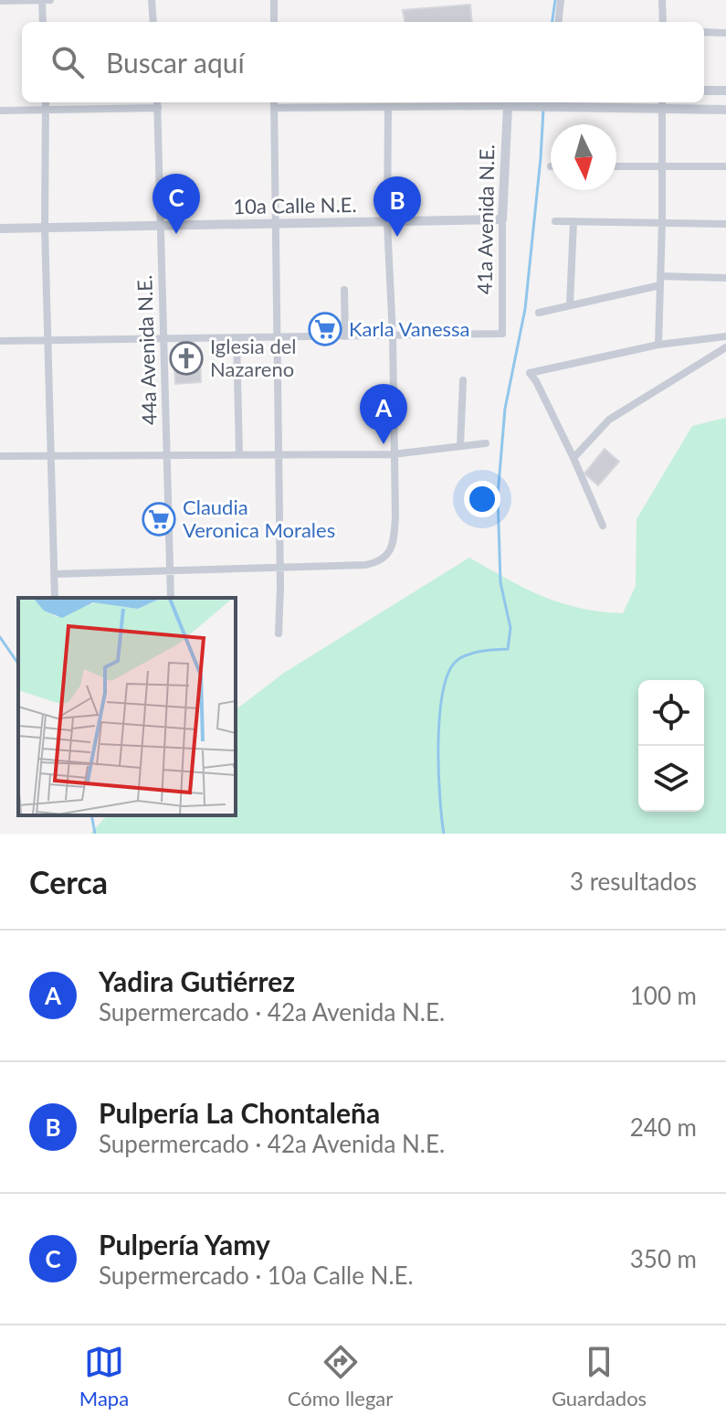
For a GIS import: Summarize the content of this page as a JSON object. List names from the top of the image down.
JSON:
{
  "streets": {
    "street": ["10a Calle N.E.", "41a Avenida N.E.", "44a Avenida N.E."]
  },
  "crossings": [
    ["10a Calle N.E.", "41a Avenida N.E."],
    ["10a Calle N.E.", "44a Avenida N.E."]
  ],
  "places": {
    "supermarket": ["Karla Vanessa", "Claudia Veronica Morales"],
    "church": ["Iglesia del Nazareno"]
  },
  "north": "bottom",
  "page": {
    "search": "Buscar aquí",
    "pins": ["C", "B", "A"],
    "heading": ["Cerca", "3 resultados"],
    "list": [
      {
        "mark": "A",
        "name": "Yadira Gutiérrez",
        "note": "Supermercado · 42a Avenida N.E.",
        "value": "100 m"
      },
      {
        "mark": "B",
        "name": "Pulpería La Chontaleña",
        "note": "Supermercado · 42a Avenida N.E.",
        "value": "240 m"
      },
      {
        "mark": "C",
        "name": "Pulpería Yamy",
        "note": "Supermercado · 10a Calle N.E.",
        "value": "350 m"
      }
    ],
    "nav": ["Mapa", "Cómo llegar", "Guardados"]
  }
}
